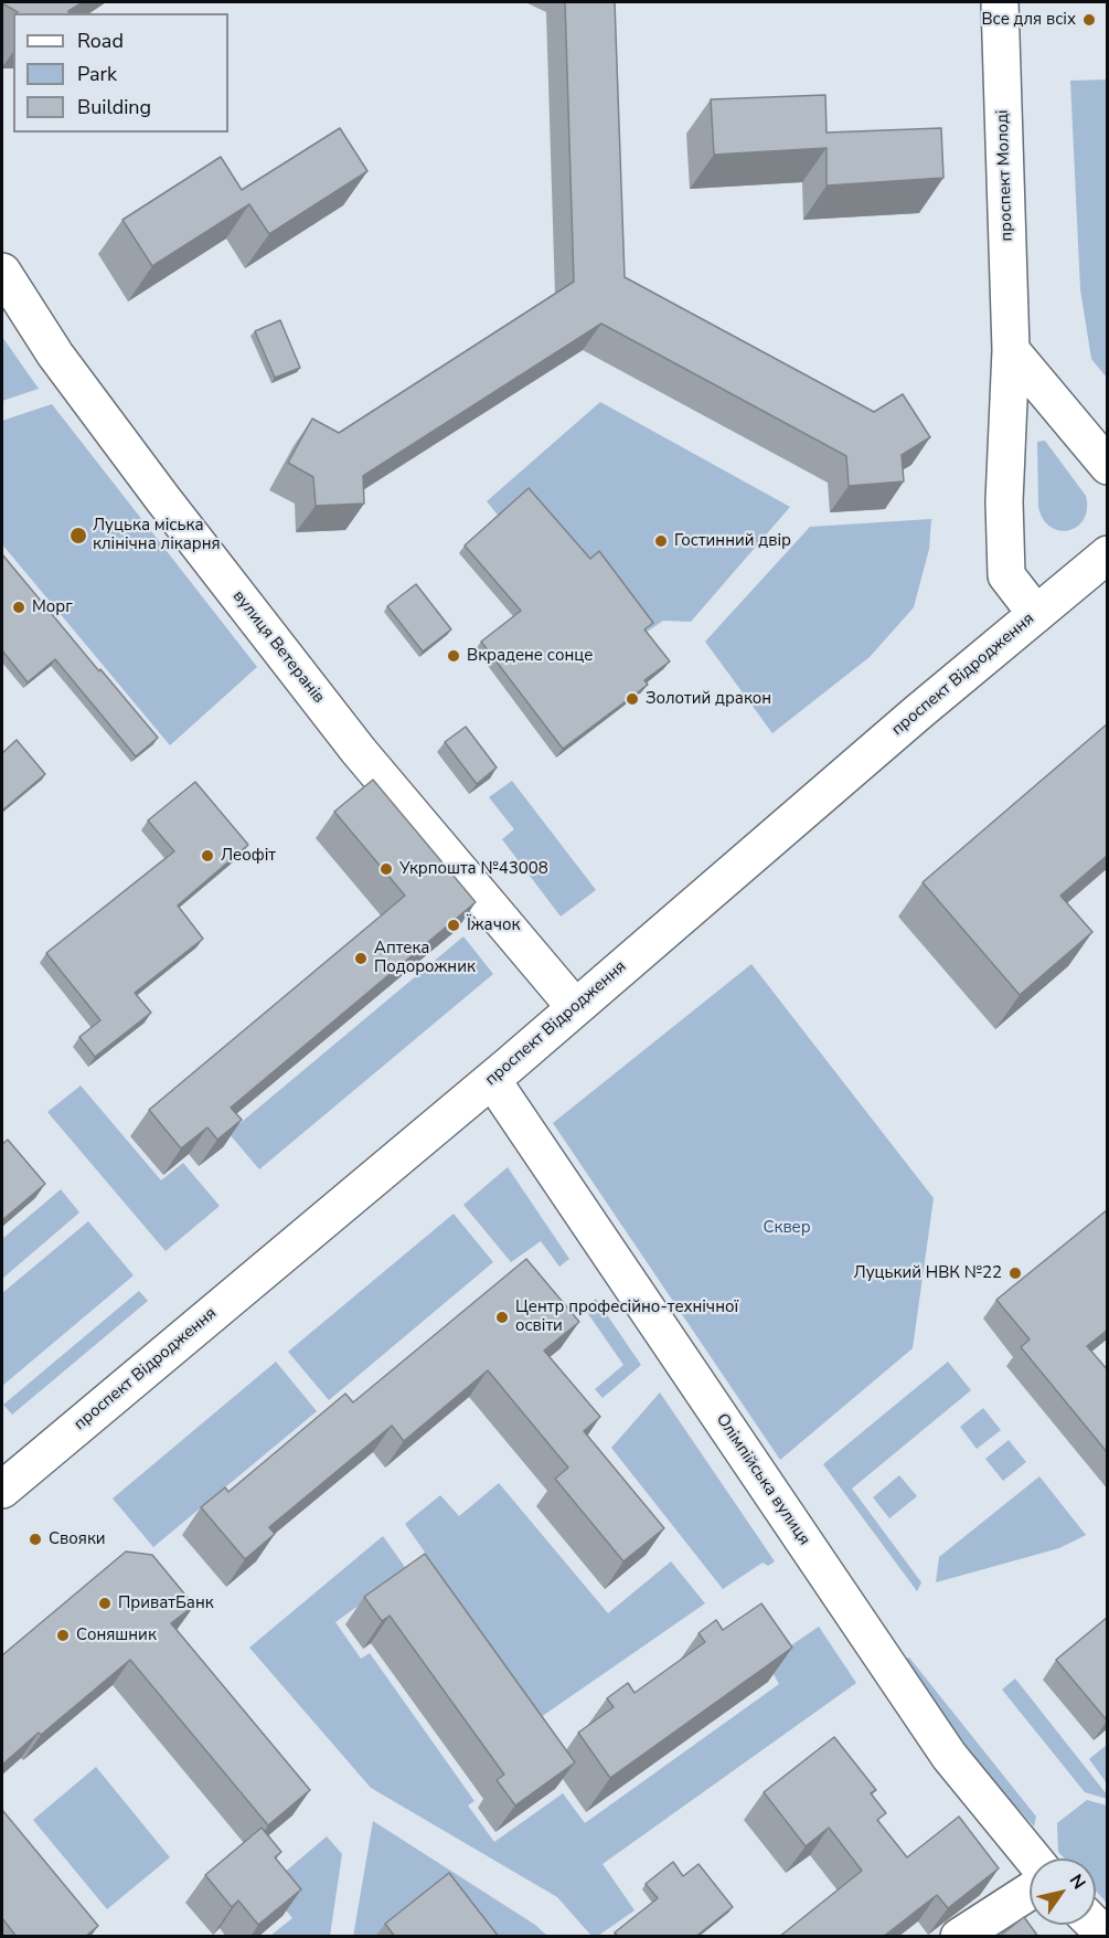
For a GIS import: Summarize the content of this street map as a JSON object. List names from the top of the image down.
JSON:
{
  "streets": {
    "street": [
      "проспект Молоді",
      "вулиця Ветеранів",
      "проспект Відродження",
      "Олімпійська вулиця"
    ]
  },
  "crossings": [
    ["проспект Молоді", "проспект Відродження"],
    ["вулиця Ветеранів", "проспект Відродження"],
    ["проспект Відродження", "Олімпійська вулиця"]
  ],
  "parks": ["Сквер"],
  "places": [
    "Все для всіх",
    "Луцька міська клінічна лікарня",
    "Гостинний двір",
    "Морг",
    "Вкрадене сонце",
    "Золотий дракон",
    "Леофіт",
    "Укрпошта №43008",
    "Їжачок",
    "Аптека Подорожник",
    "Луцький НВК №22",
    "Центр професійно-технічної освіти",
    "Свояки",
    "ПриватБанк",
    "Соняшник"
  ],
  "legend": ["Road", "Park", "Building"],
  "north": "top right"
}
